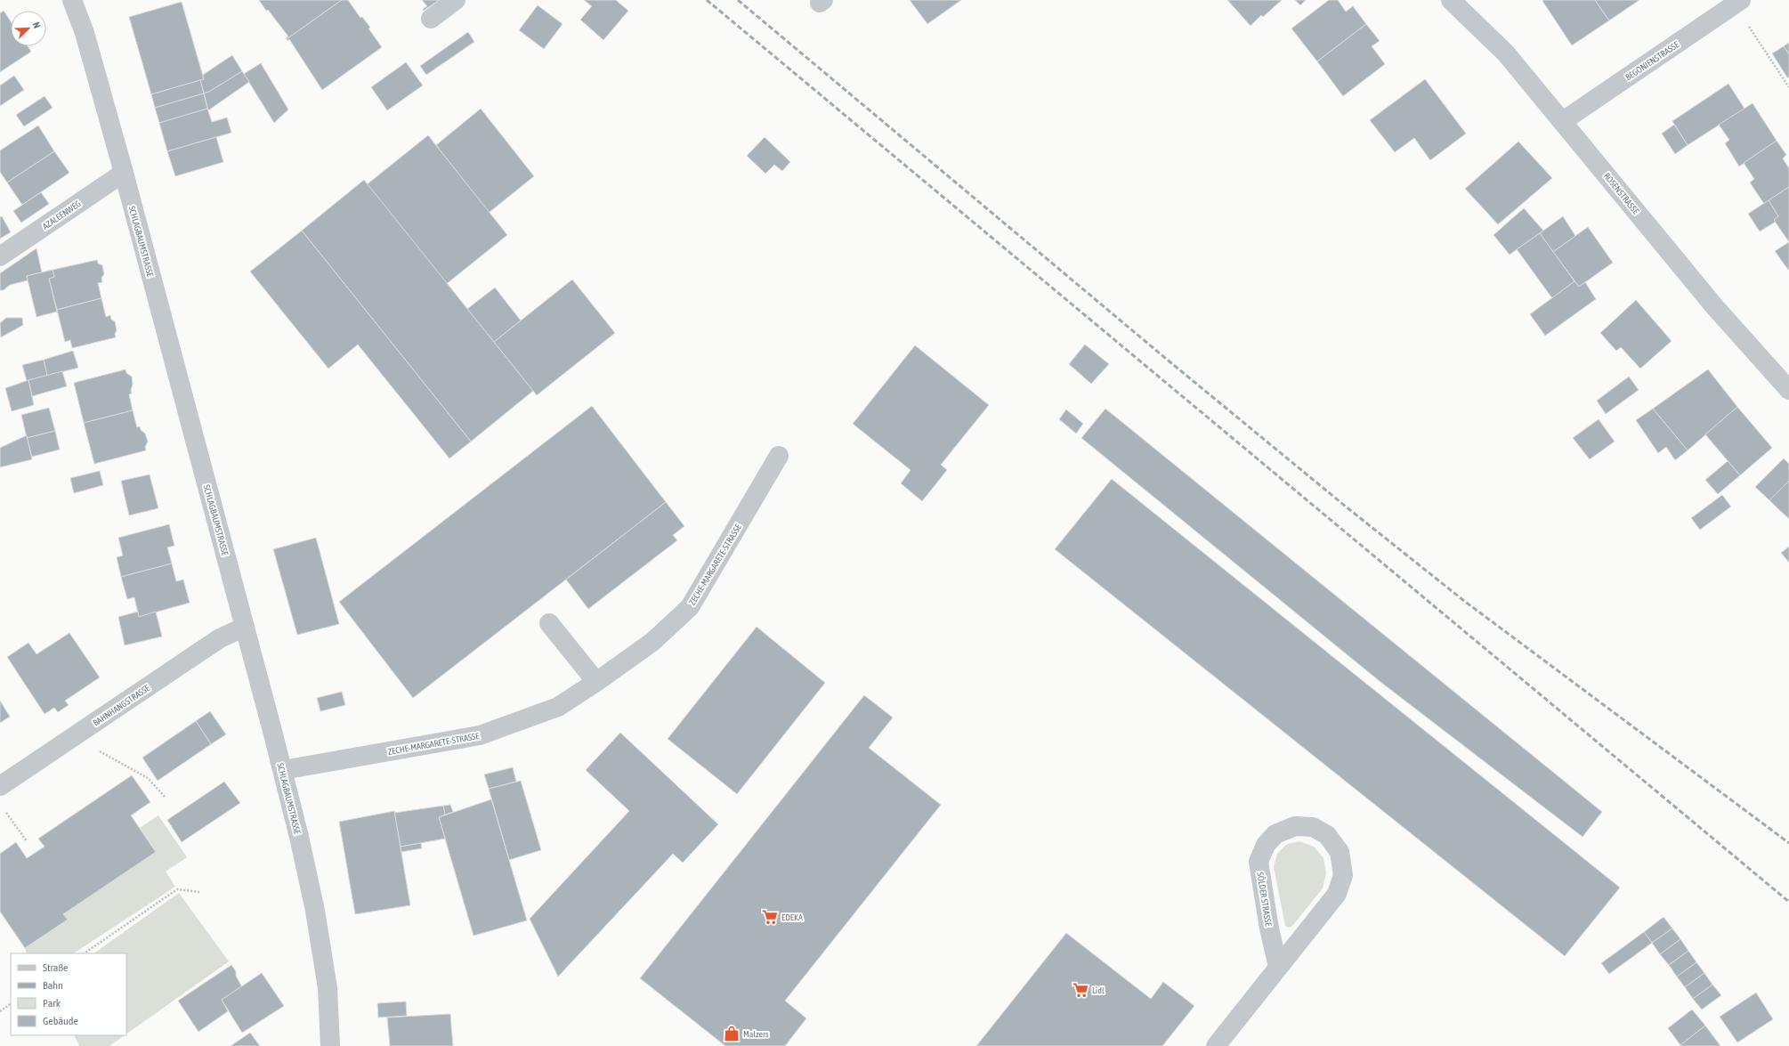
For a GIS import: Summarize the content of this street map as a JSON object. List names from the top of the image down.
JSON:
{
  "streets": {
    "street": [
      "BEGONIENSTRASSE",
      "ROSENSTRASSE",
      "AZALEENWEG",
      "SCHLAGBAUMSTRASSE",
      "ZECHE-MARGARETE-STRASSE",
      "BAHNHANGSTRASSE",
      "SÖLDER STRASSE"
    ]
  },
  "crossings": [
    ["BEGONIENSTRASSE", "ROSENSTRASSE"],
    ["AZALEENWEG", "SCHLAGBAUMSTRASSE"],
    ["SCHLAGBAUMSTRASSE", "ZECHE-MARGARETE-STRASSE"],
    ["SCHLAGBAUMSTRASSE", "BAHNHANGSTRASSE"]
  ],
  "places": {
    "supermarket": ["EDEKA", "Lidl"],
    "shop": ["Malzers"]
  },
  "legend": [
    "Straße",
    "Bahn",
    "Park",
    "Gebäude"
  ],
  "north": "top right"
}
